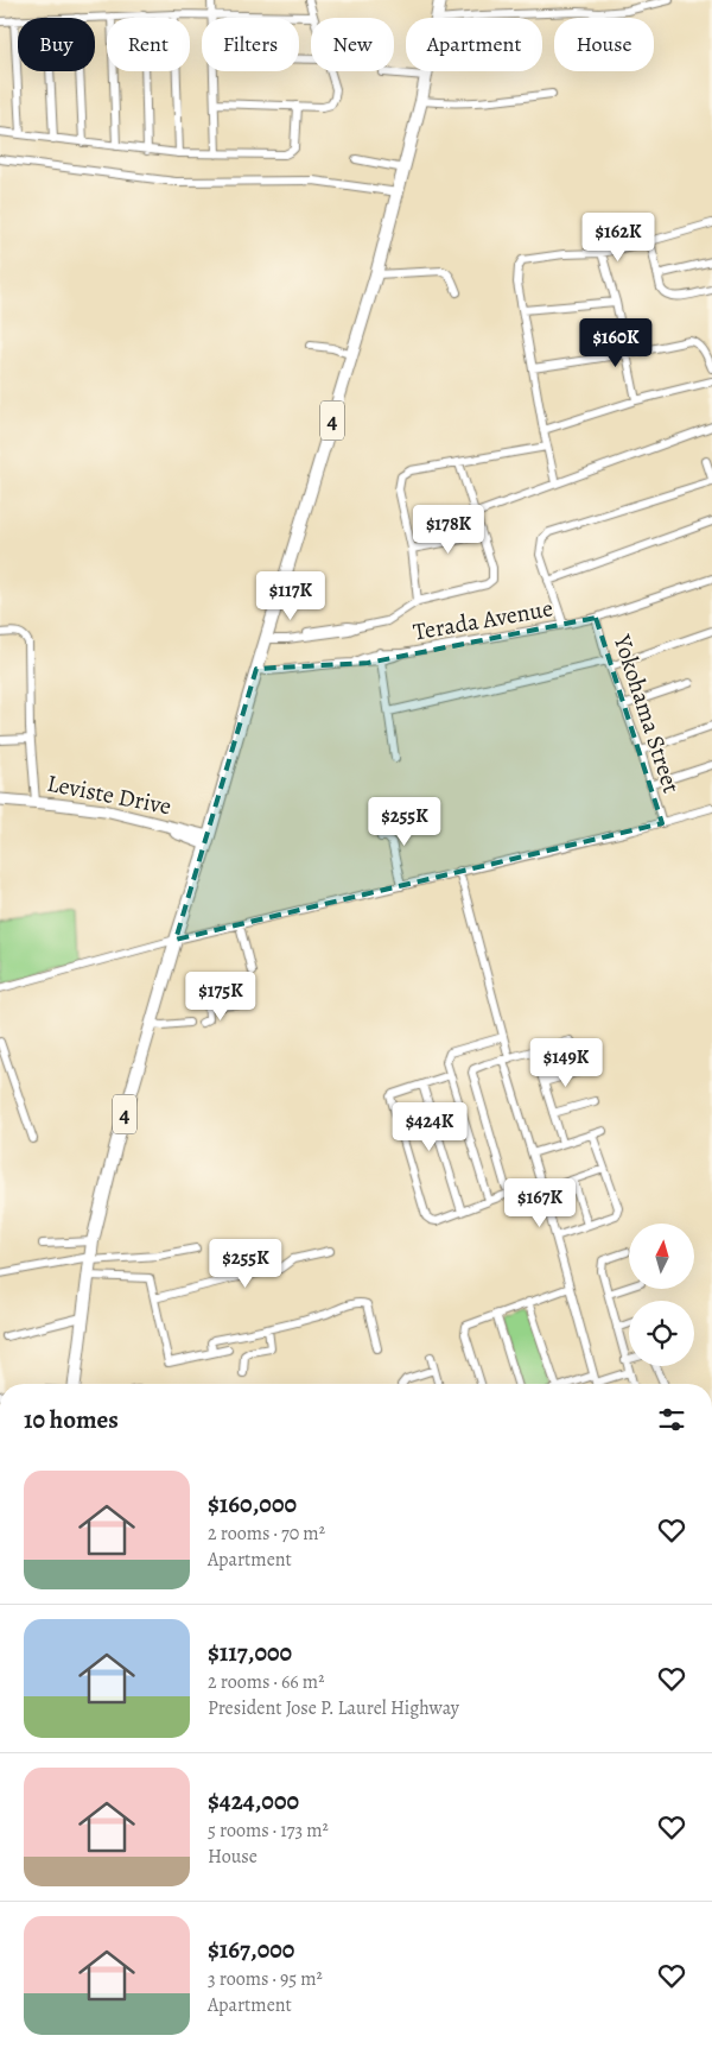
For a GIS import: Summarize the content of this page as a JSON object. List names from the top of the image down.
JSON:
{
  "streets": {
    "main road": ["4", "Leviste Drive"],
    "street": ["Terada Avenue", "Yokohama Street"]
  },
  "crossings": [
    ["4", "Terada Avenue"],
    ["4", "Leviste Drive"],
    ["Terada Avenue", "Yokohama Street"]
  ],
  "north": "top",
  "page": {
    "chip": [
      "Buy",
      "Rent",
      "Filters",
      "New",
      "Apartment",
      "House"
    ],
    "price": [
      "$162K",
      "$160K",
      "$178K",
      "$117K",
      "$255K",
      "$175K",
      "$149K",
      "$424K",
      "$167K",
      "$255K"
    ],
    "heading": "10 homes",
    "list": [
      {
        "name": "$160,000",
        "note": "2 rooms · 70 m² · Apartment"
      },
      {
        "name": "$117,000",
        "note": "2 rooms · 66 m² · President Jose P. Laurel Highway"
      },
      {
        "name": "$424,000",
        "note": "5 rooms · 173 m² · House"
      },
      {
        "name": "$167,000",
        "note": "3 rooms · 95 m² · Apartment"
      }
    ]
  }
}
